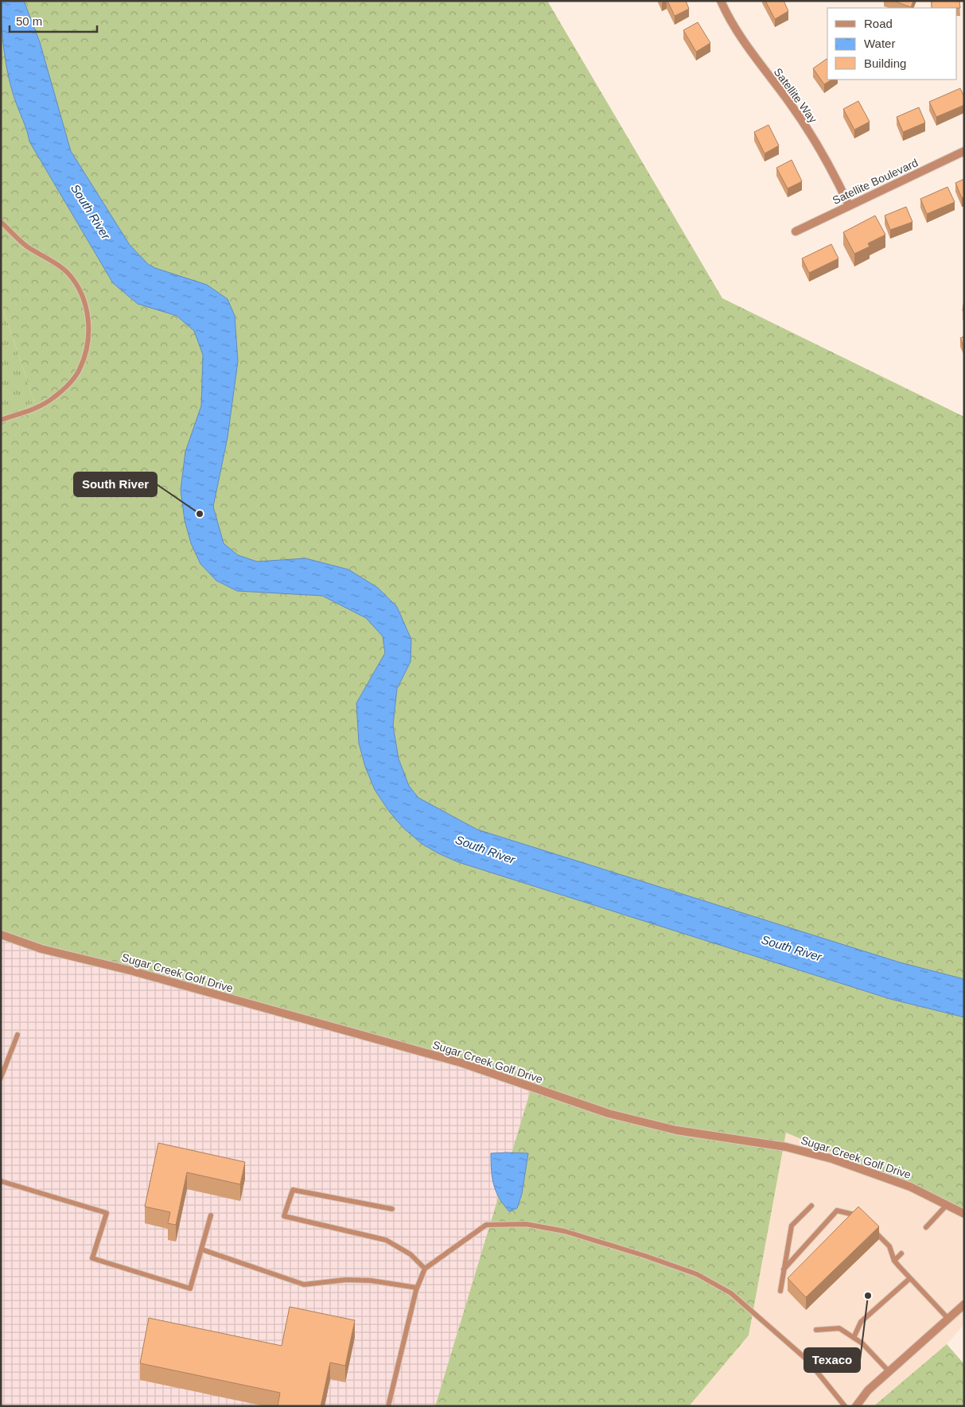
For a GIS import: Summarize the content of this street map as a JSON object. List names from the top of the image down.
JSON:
{
  "streets": {
    "street": ["Satellite Way", "Satellite Boulevard", "Sugar Creek Golf Drive"]
  },
  "crossings": [
    ["Satellite Way", "Satellite Boulevard"]
  ],
  "water": ["South River"],
  "places": ["South River", "Texaco"],
  "legend": ["Road", "Water", "Building"],
  "scale_bar": "50 m"
}
